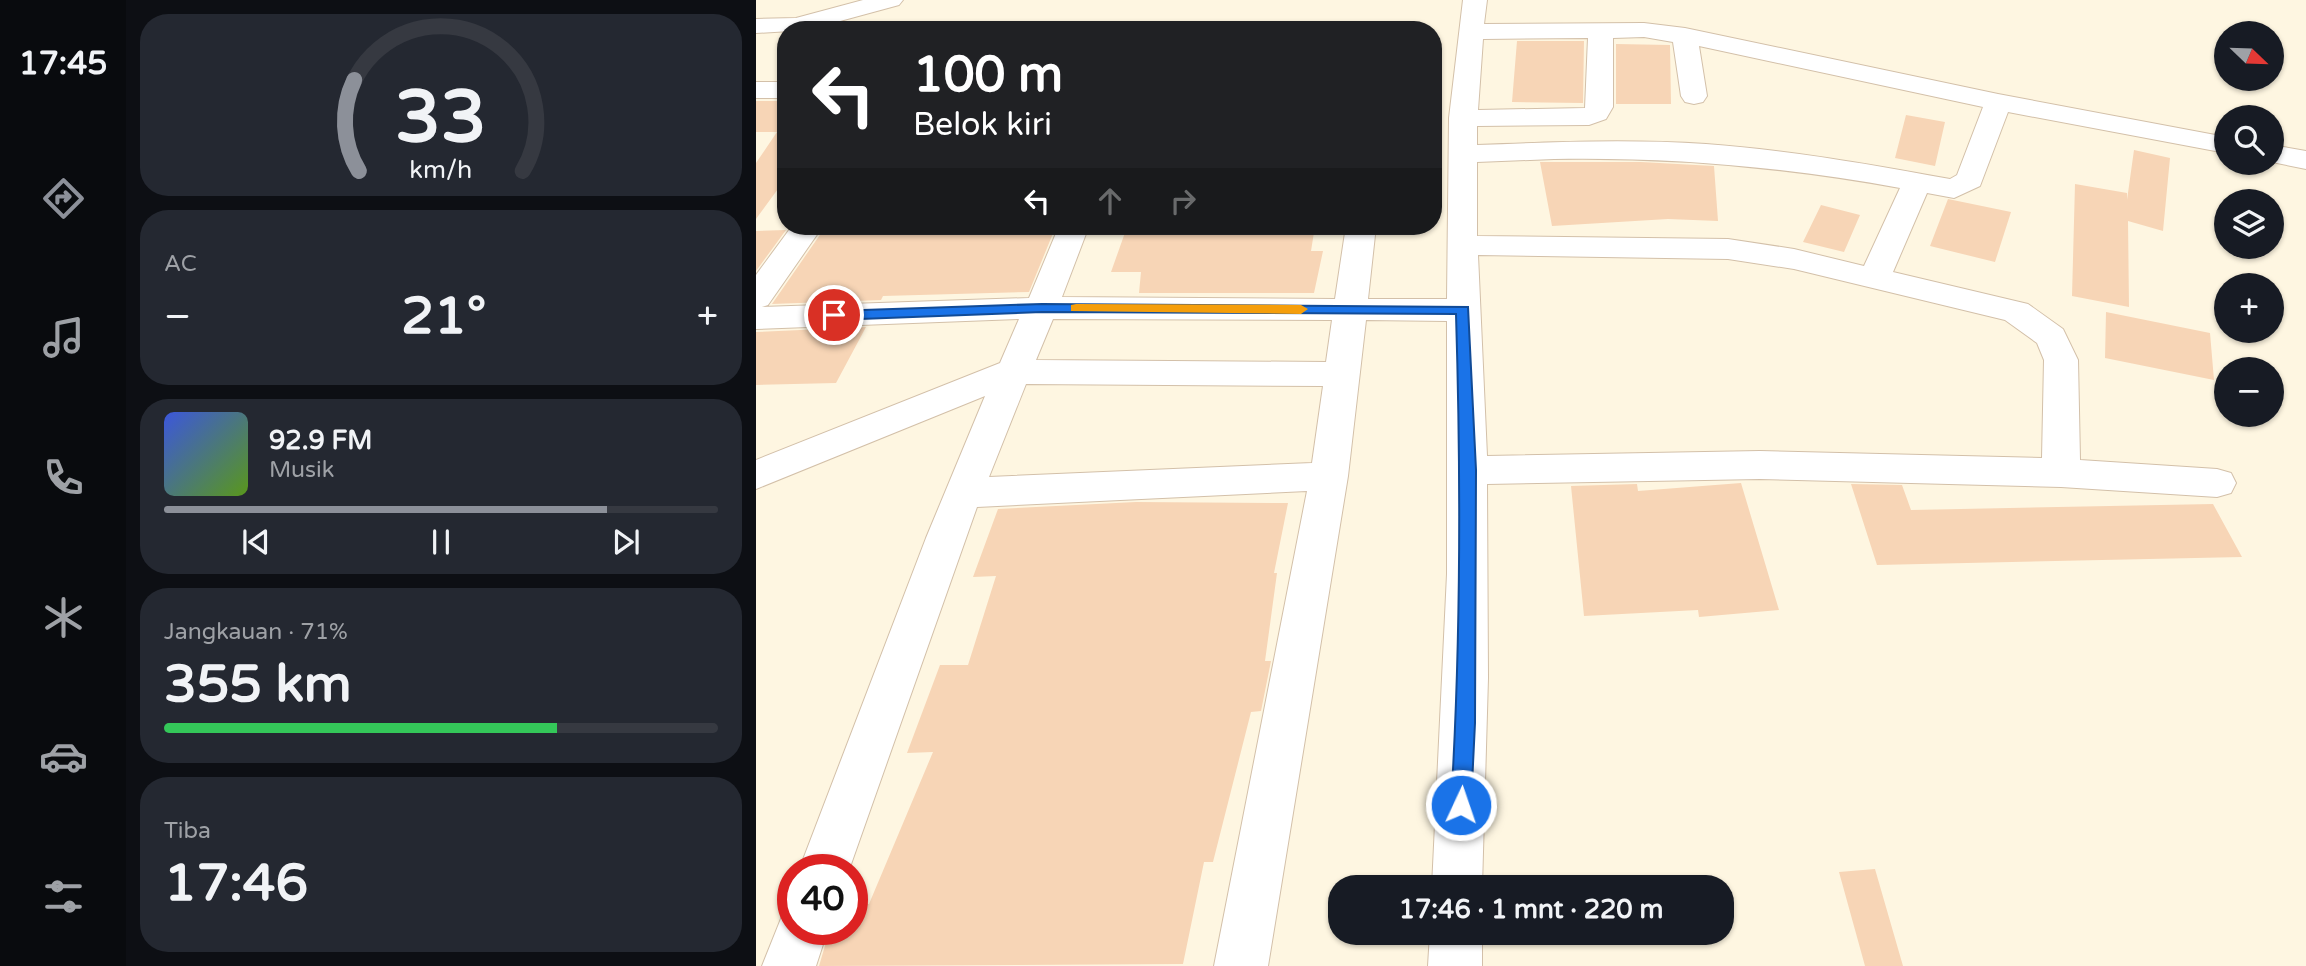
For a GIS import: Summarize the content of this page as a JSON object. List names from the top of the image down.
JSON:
{
  "north": "bottom right",
  "page": {
    "tabs": "17:45",
    "map_buttons": ["+", "−"],
    "turn": ["100 m", "Belok kiri"],
    "tile": [
      "AC",
      ["Jangkauan · 71%", "355 km"],
      ["Tiba", "17:46"]
    ],
    "heat": ["−", "21°", "+"],
    "song": ["92.9 FM", "Musik"],
    "limit": "40",
    "trip": "17:46 · 1 mnt · 220 m",
    "gauge": ["33", "km/h"]
  }
}
